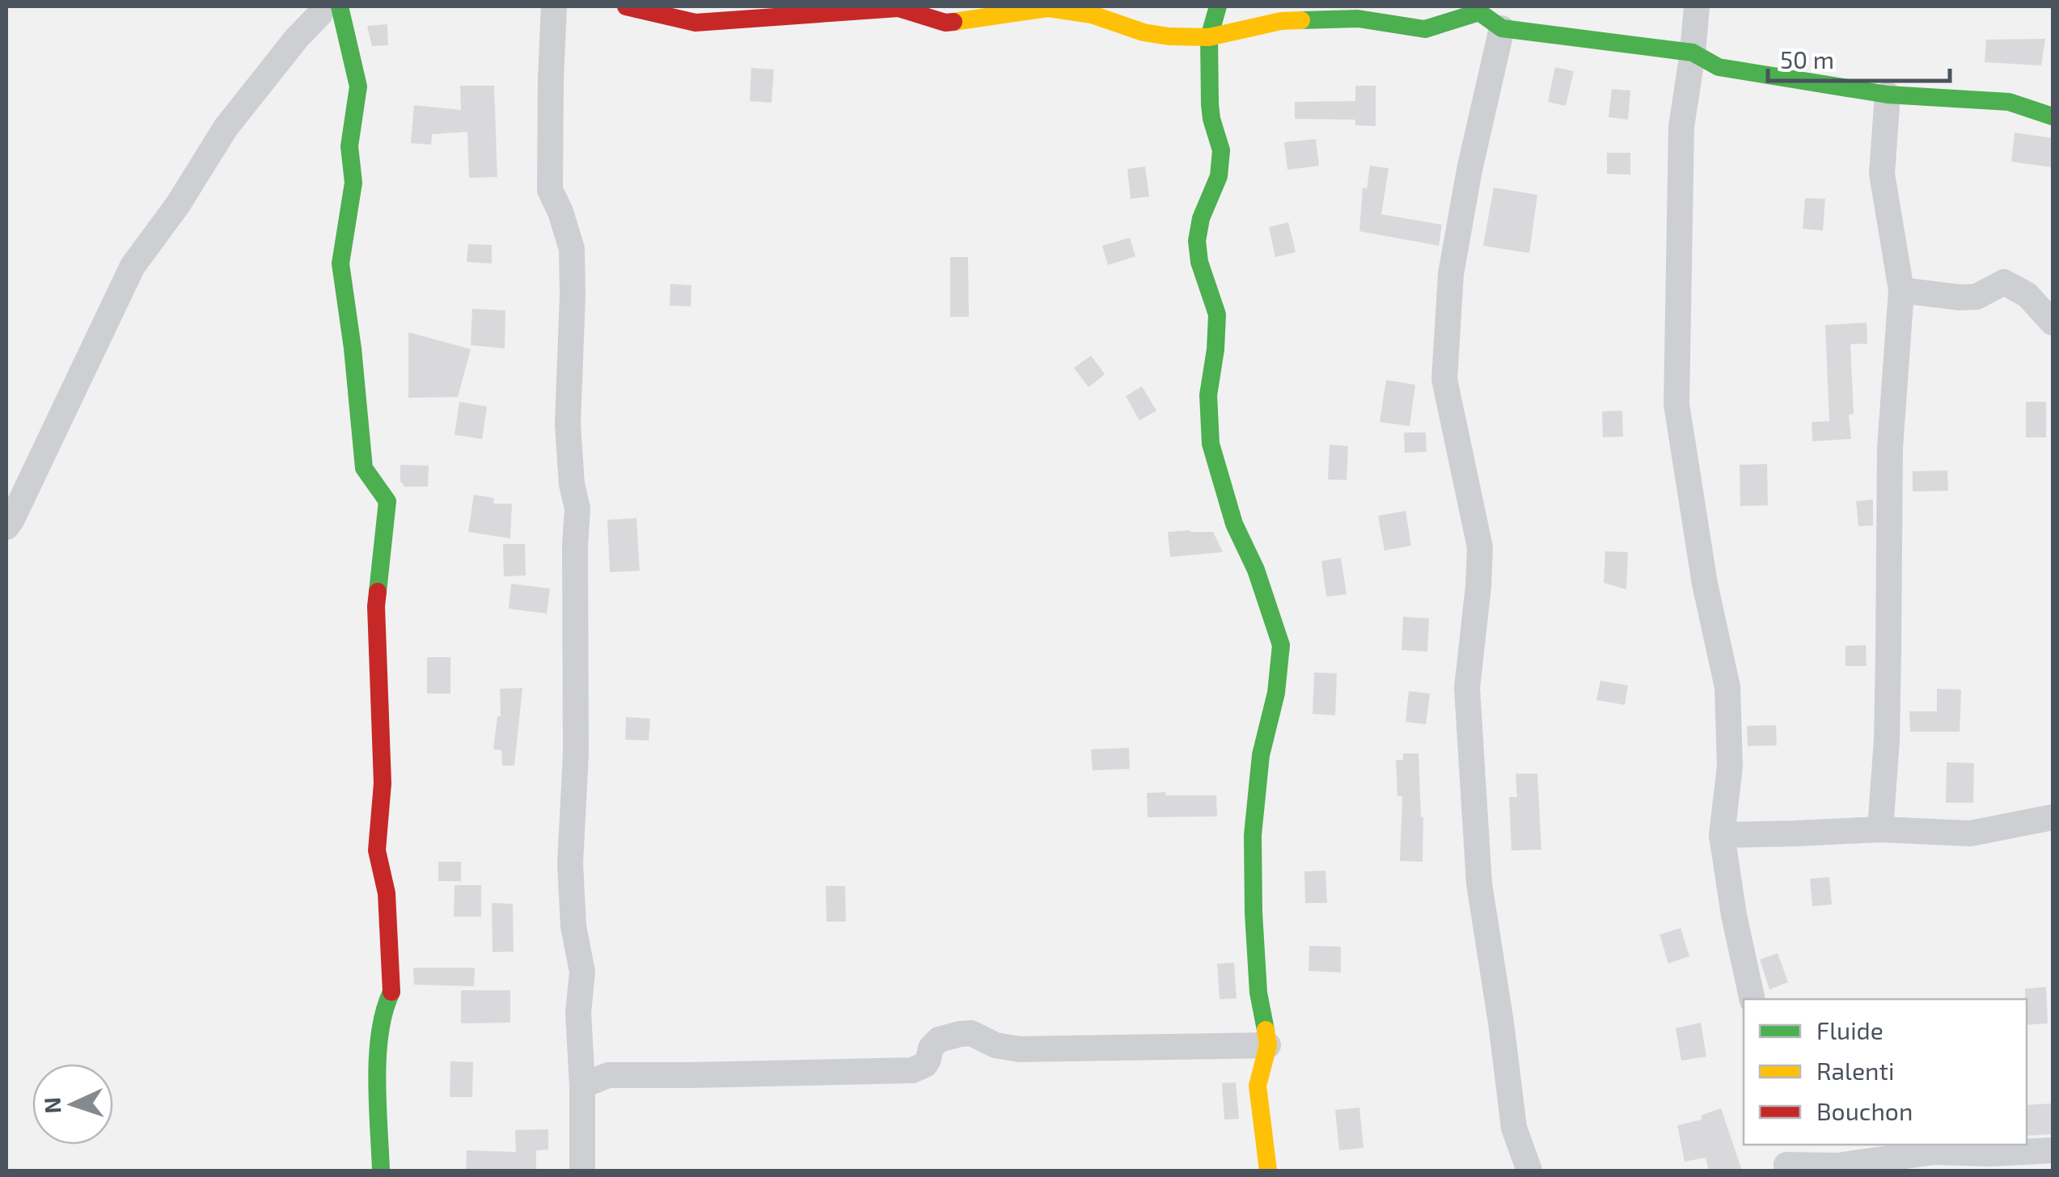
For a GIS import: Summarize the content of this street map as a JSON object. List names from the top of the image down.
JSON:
{
  "legend": ["Fluide", "Ralenti", "Bouchon"],
  "scale_bar": "50 m",
  "north": "left"
}
